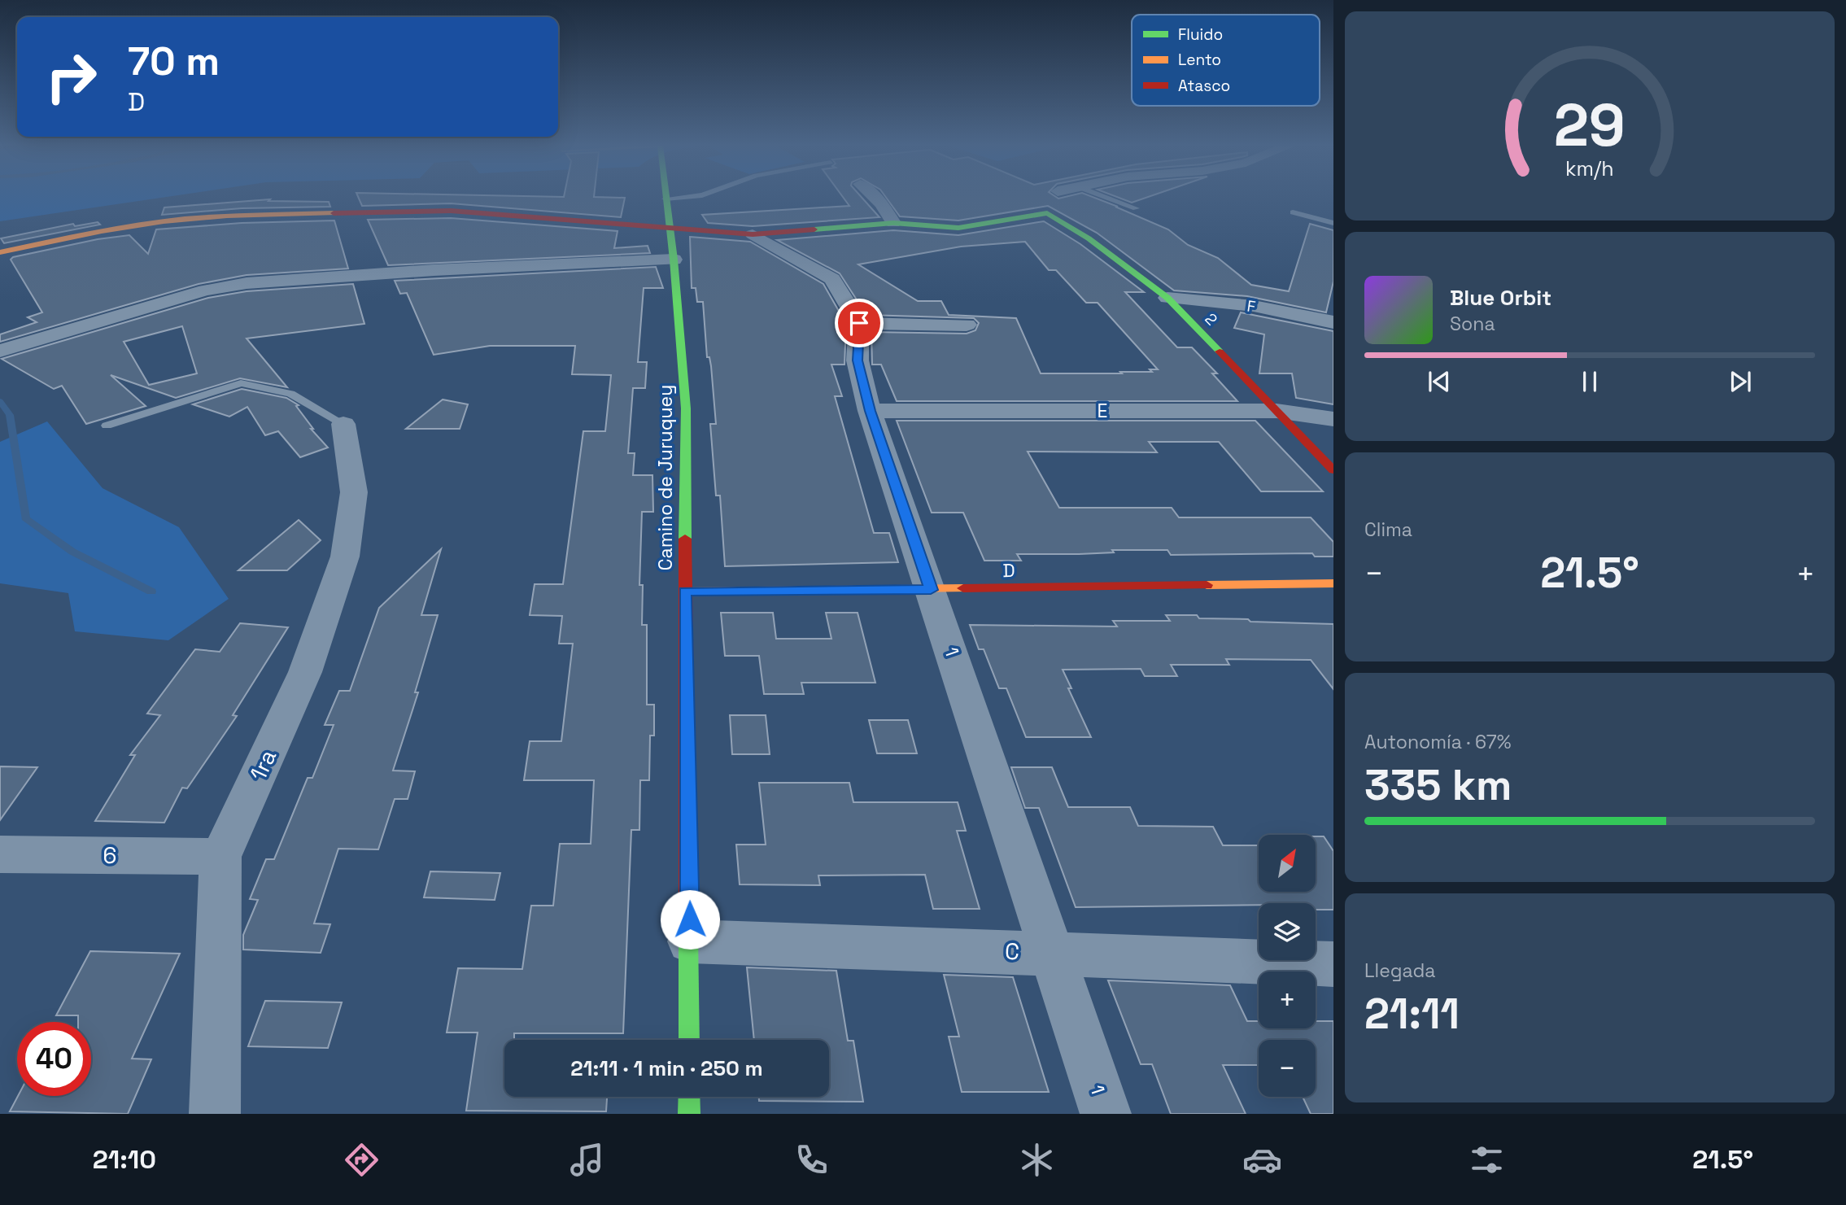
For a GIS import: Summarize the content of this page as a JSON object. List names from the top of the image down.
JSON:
{
  "streets": {
    "street": [
      "F",
      "2",
      "E",
      "Camino de Juruquey",
      "D",
      "1",
      "1ra",
      "6",
      "C"
    ]
  },
  "crossings": [
    ["F", "2"],
    ["2", "E"],
    ["E", "1"],
    ["Camino de Juruquey", "D"],
    ["Camino de Juruquey", "C"],
    ["D", "1"],
    ["1", "C"],
    ["1ra", "6"]
  ],
  "legend": ["Fluido", "Lento", "Atasco"],
  "north": "top right",
  "page": {
    "turn": ["70 m", "D"],
    "song": ["Blue Orbit", "Sona"],
    "tile": [
      "Clima",
      ["Autonomía · 67%", "335 km"],
      ["Llegada", "21:11"]
    ],
    "heat": ["−", "21.5°", "+"],
    "map_buttons": ["+", "−"],
    "limit": "40",
    "trip": "21:11 · 1 min · 250 m",
    "tabs": ["21:10", "21.5°"],
    "gauge": ["29", "km/h"]
  }
}
